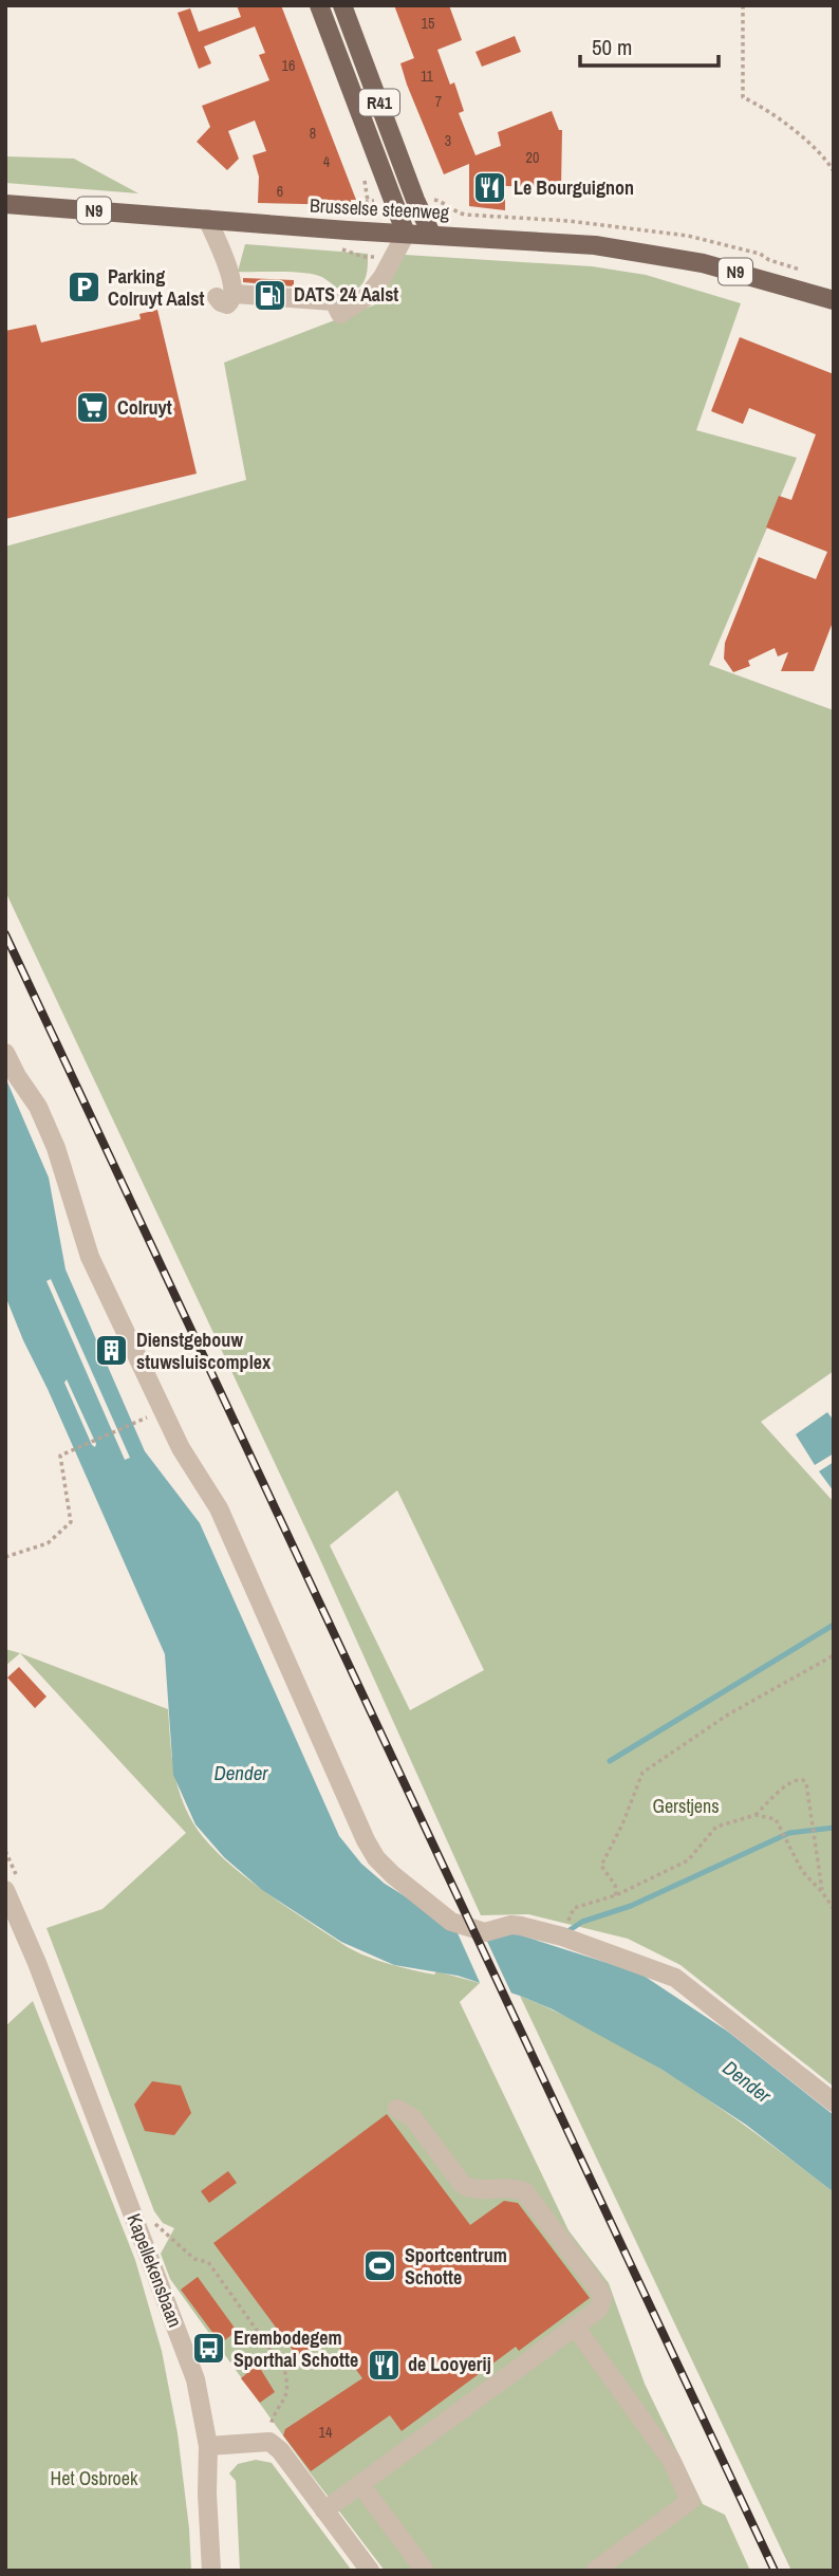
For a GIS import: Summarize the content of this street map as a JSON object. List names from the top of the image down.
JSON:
{
  "streets": {
    "main road": ["R41", "Brusselse steenweg", "N9"],
    "street": ["Kapellekensbaan"]
  },
  "crossings": [
    ["R41", "Brusselse steenweg"]
  ],
  "water": ["Dender"],
  "parks": ["Gerstjens", "Het Osbroek"],
  "places": {
    "restaurant": ["Le Bourguignon", "de Looyerij"],
    "parking": ["Parking Colruyt Aalst"],
    "fuel station": ["DATS 24 Aalst"],
    "supermarket": ["Colruyt"],
    "building": ["Dienstgebouw stuwsluiscomplex"],
    "sports": ["Sportcentrum Schotte"],
    "bus stop": ["Erembodegem Sporthal Schotte"]
  },
  "house_numbers": [
    "15",
    "16",
    "11",
    "7",
    "8",
    "3",
    "20",
    "4",
    "6",
    "14"
  ],
  "scale_bar": "50 m"
}
